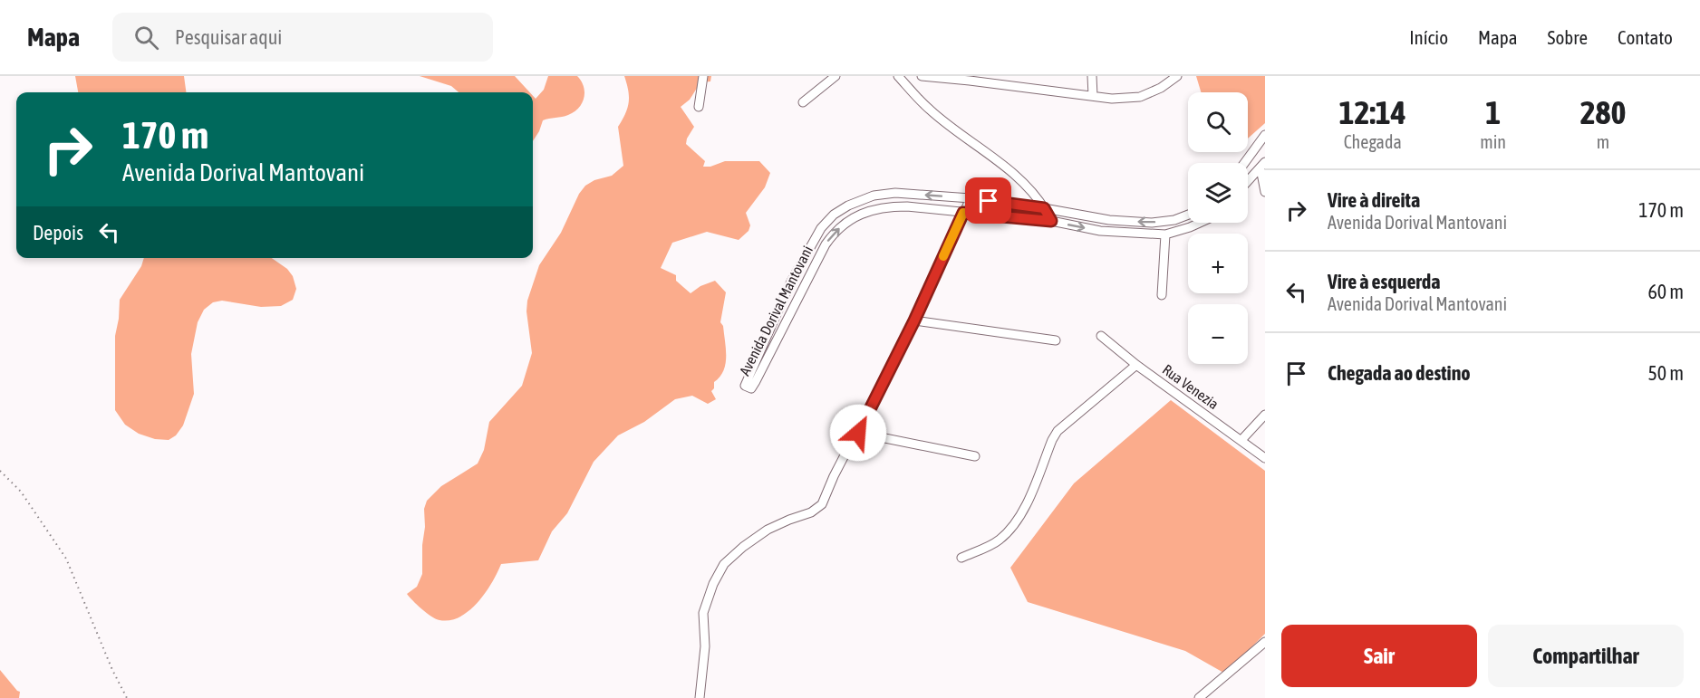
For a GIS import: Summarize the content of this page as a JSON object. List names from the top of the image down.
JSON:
{
  "streets": {
    "street": ["Avenida Dorival Mantovani", "Rua Venezia"]
  },
  "page": {
    "header": "Mapa",
    "search": "Pesquisar aqui",
    "nav": [
      "Início",
      "Mapa",
      "Sobre",
      "Contato"
    ],
    "eta": [
      "12:14",
      "Chegada",
      "1",
      "min",
      "280",
      "m"
    ],
    "map_buttons": ["+", "−"],
    "turn": ["170 m", "Avenida Dorival Mantovani"],
    "list": [
      {
        "name": "Vire à direita",
        "note": "Avenida Dorival Mantovani",
        "value": "170 m"
      },
      {
        "name": "Vire à esquerda",
        "note": "Avenida Dorival Mantovani",
        "value": "60 m"
      },
      {
        "name": "Chegada ao destino",
        "value": "50 m"
      }
    ],
    "then": "Depois",
    "buttons": ["Sair", "Compartilhar"]
  }
}
